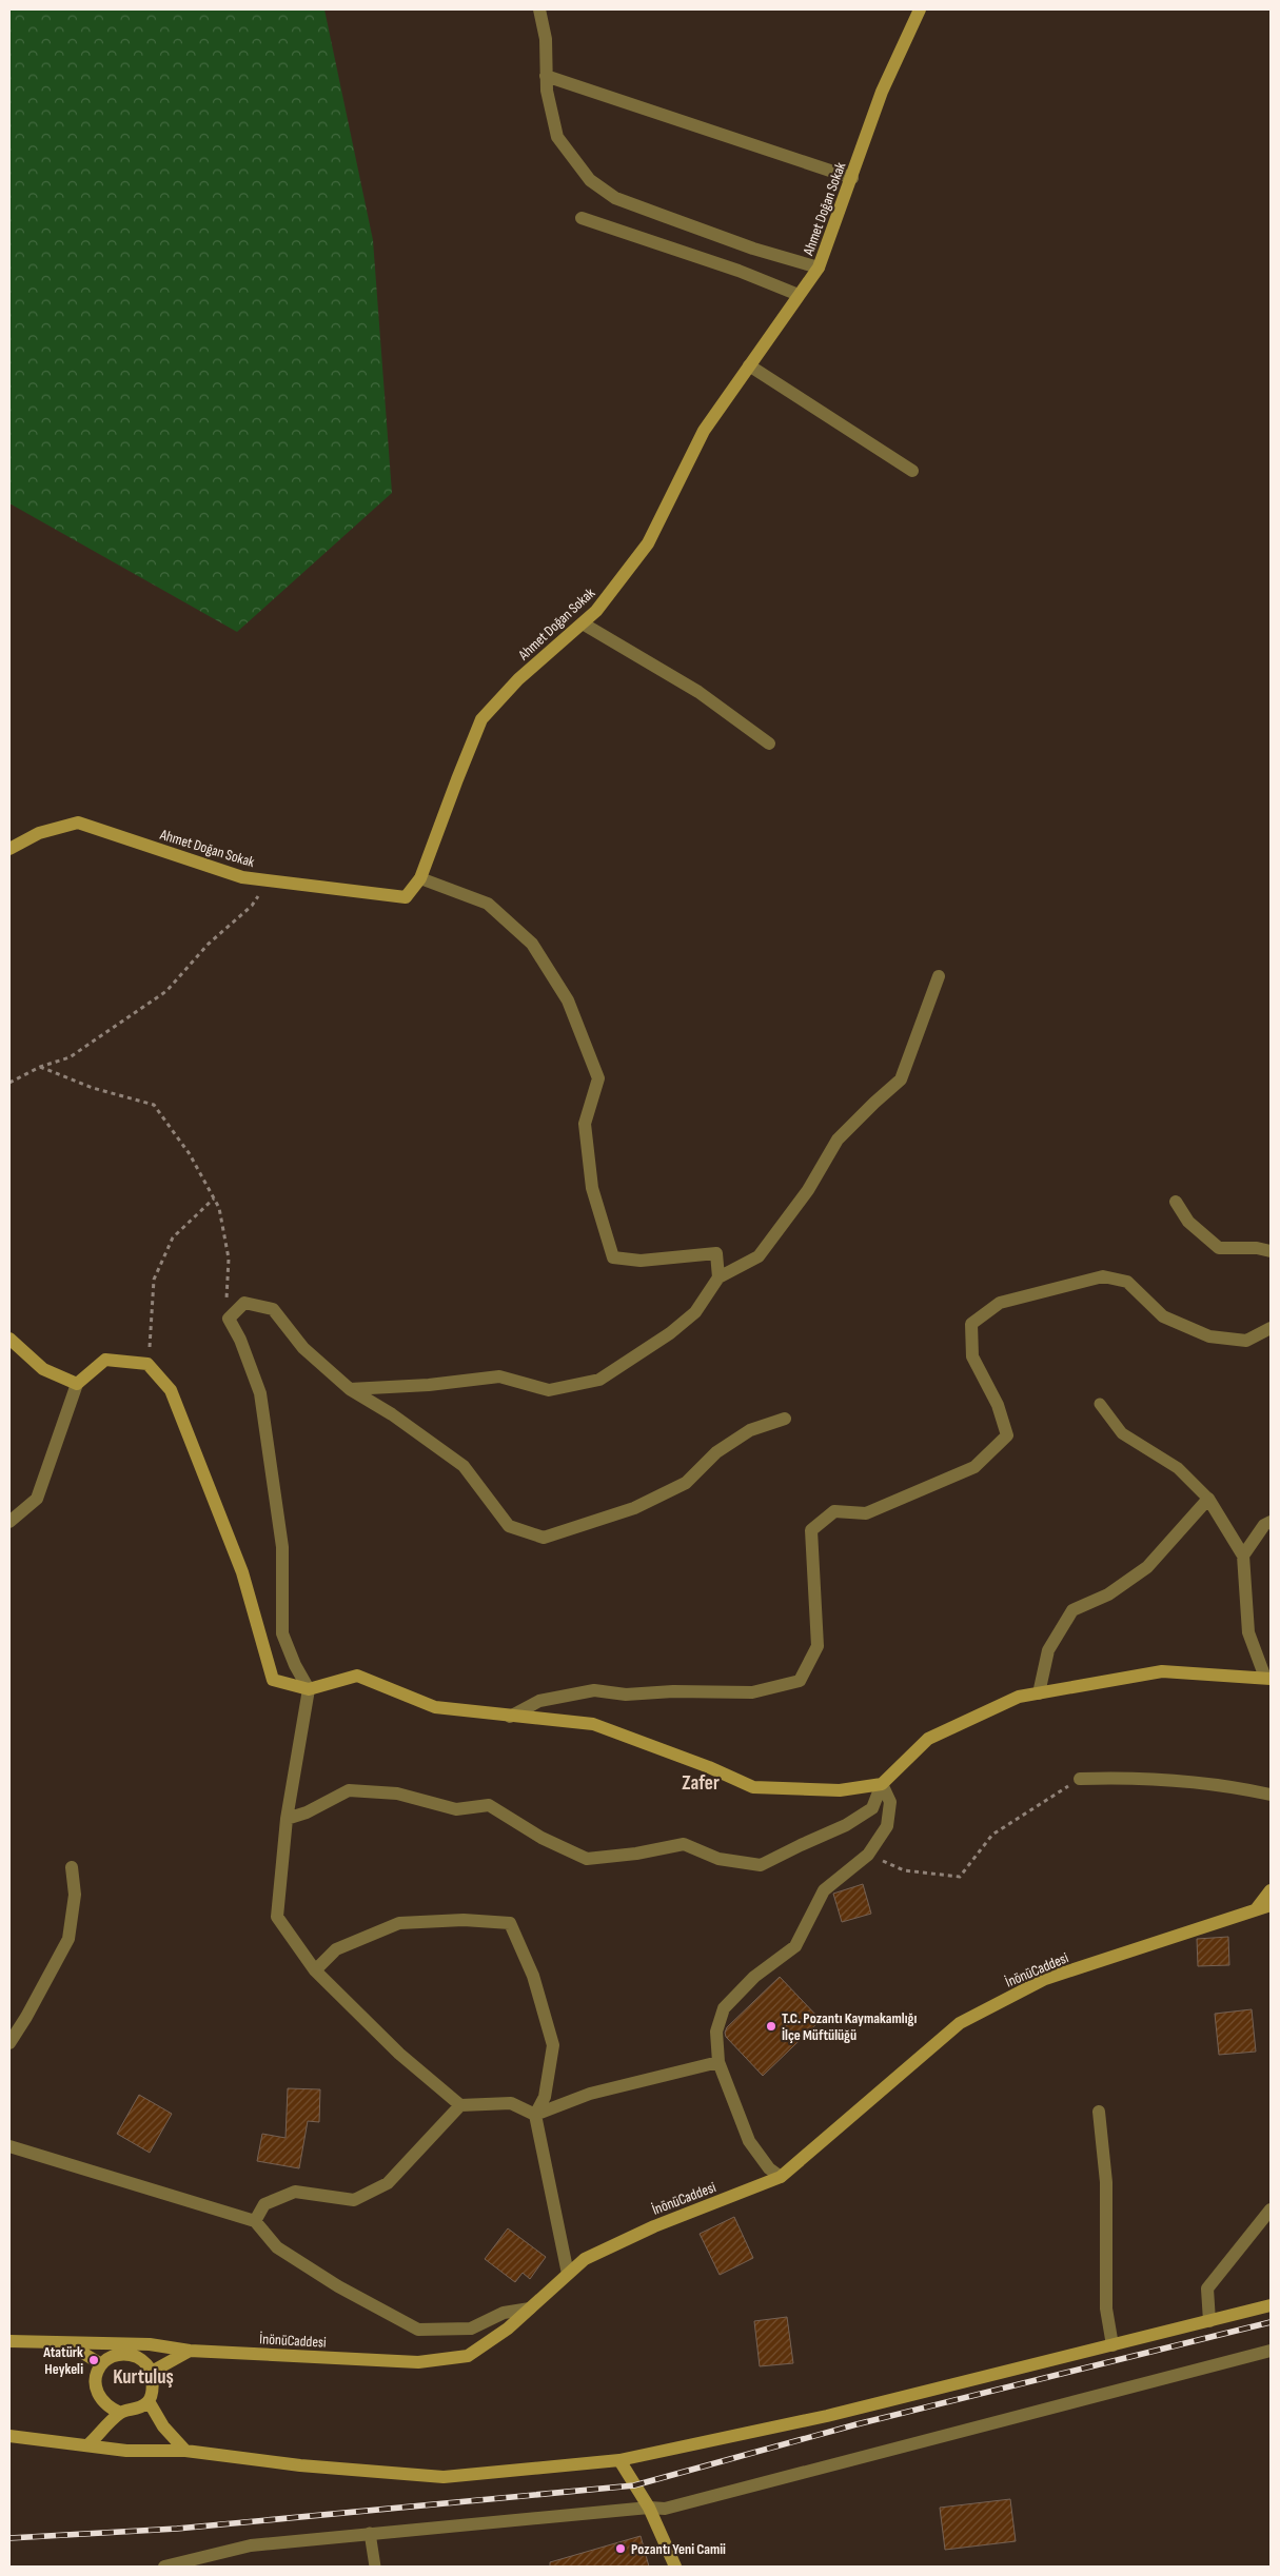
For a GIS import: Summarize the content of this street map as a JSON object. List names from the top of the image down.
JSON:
{
  "streets": {
    "main road": ["Ahmet Doğan Sokak", "İnönüCaddesi"]
  },
  "districts": ["Zafer", "Kurtuluş"],
  "places": ["T.C. Pozantı Kaymakamlığı İlçe Müftülüğü", "Atatürk Heykeli", "Pozantı Yeni Camii"]
}
